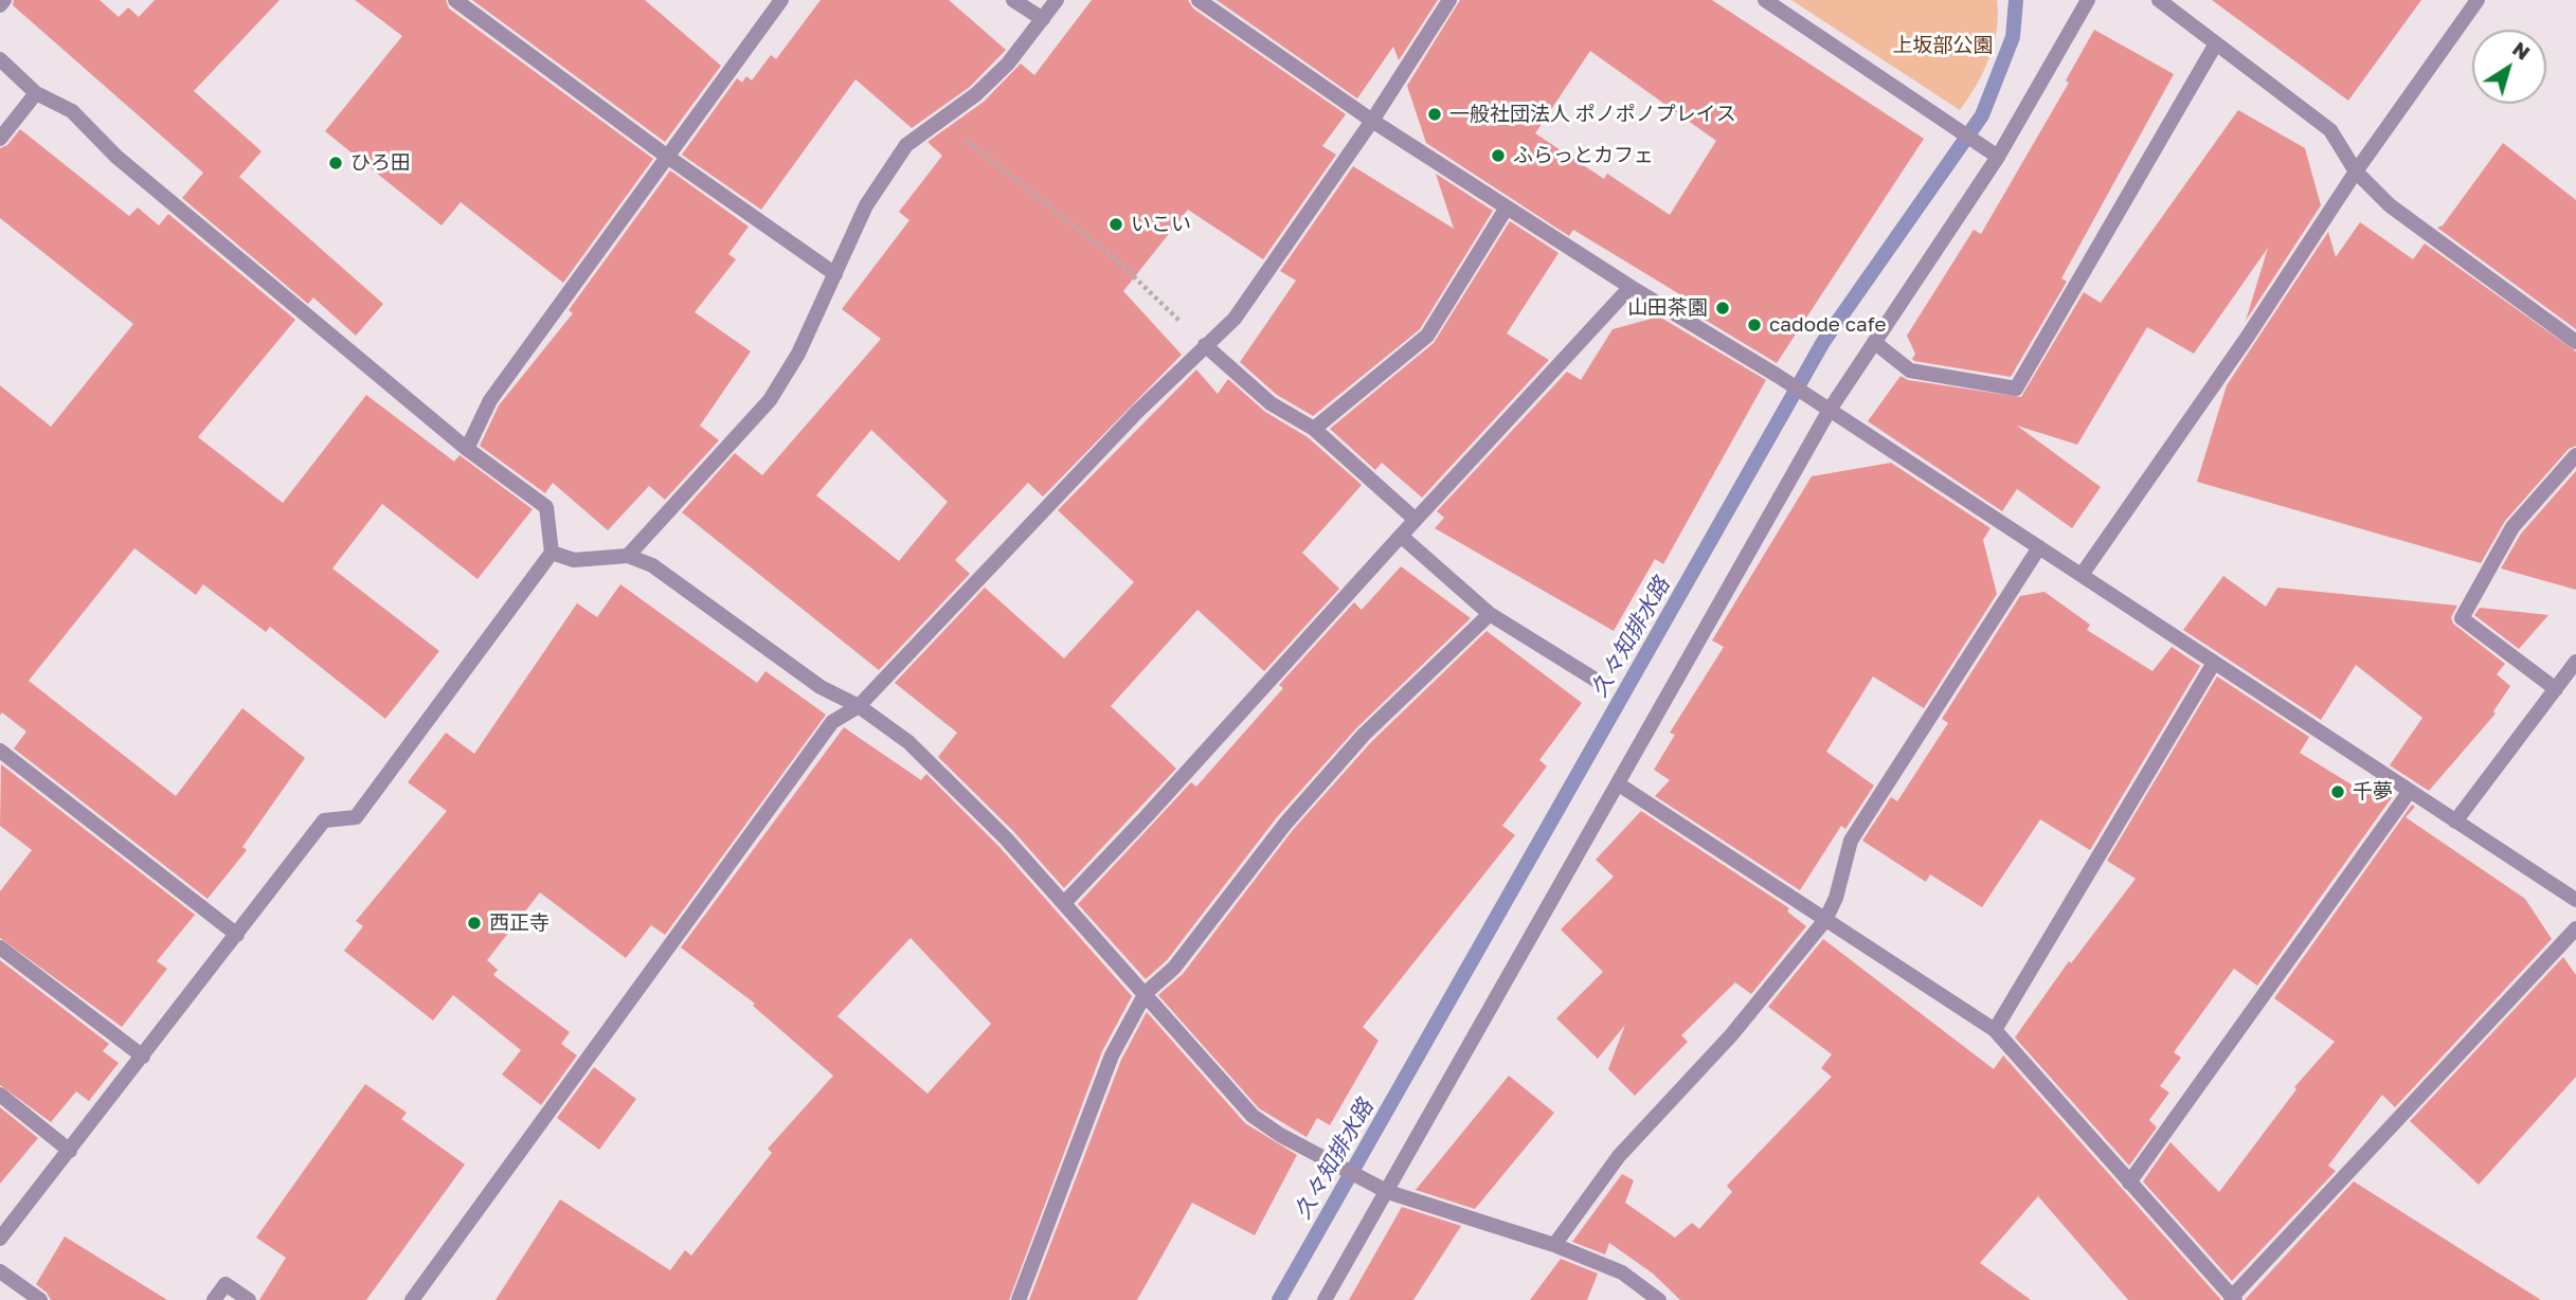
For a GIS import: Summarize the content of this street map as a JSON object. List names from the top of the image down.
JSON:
{
  "water": ["久々知排水路"],
  "parks": ["上坂部公園"],
  "places": [
    "一般社団法人 ポノポノプレイス",
    "ふらっとカフェ",
    "ひろ田",
    "いこい",
    "山田茶園",
    "cadode cafe",
    "千夢",
    "西正寺"
  ],
  "north": "top right"
}
